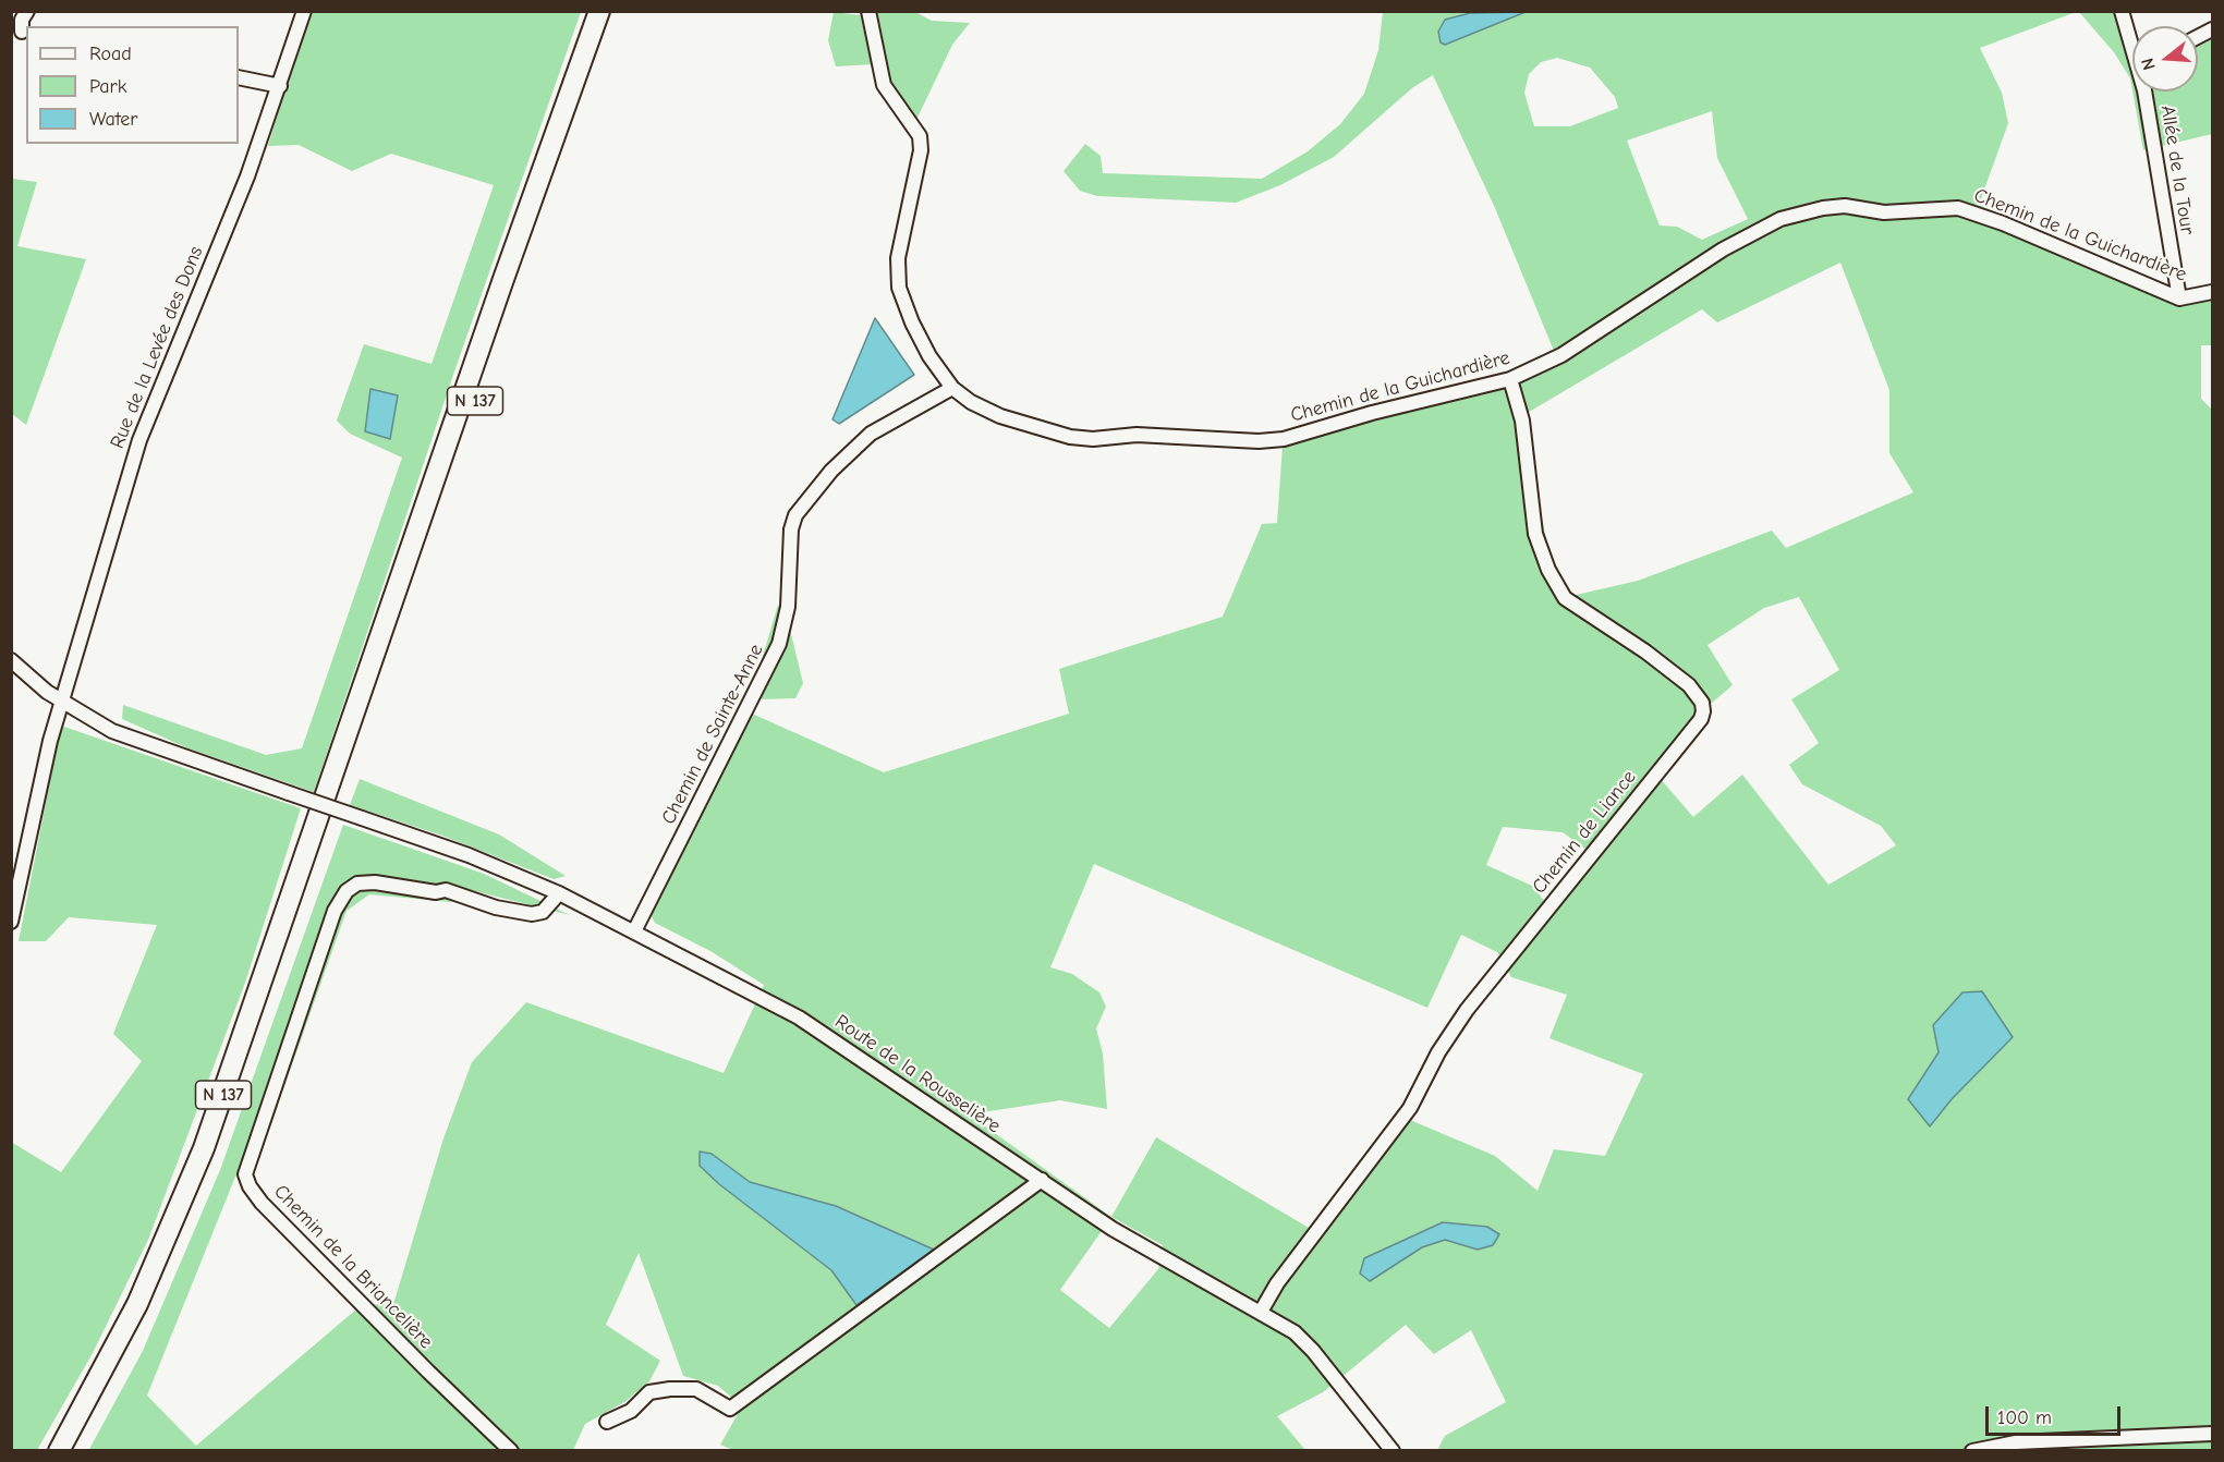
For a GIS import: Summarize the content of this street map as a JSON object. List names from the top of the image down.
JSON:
{
  "streets": {
    "highway": ["N 137"],
    "street": [
      "Allée de la Tour",
      "Chemin de la Guichardière",
      "Rue de la Levée des Dons",
      "Chemin de Sainte-Anne",
      "Chemin de Liance",
      "Route de la Rousselière",
      "Chemin de la Briancelière"
    ]
  },
  "crossings": [
    ["Allée de la Tour", "Chemin de la Guichardière"],
    ["Chemin de la Guichardière", "Chemin de Sainte-Anne"],
    ["Chemin de la Guichardière", "Chemin de Liance"],
    ["Rue de la Levée des Dons", "Route de la Rousselière"],
    ["Chemin de Sainte-Anne", "Route de la Rousselière"],
    ["Chemin de Liance", "Route de la Rousselière"],
    ["Route de la Rousselière", "Chemin de la Briancelière"]
  ],
  "legend": ["Road", "Park", "Water"],
  "scale_bar": "100 m",
  "north": "left"
}
